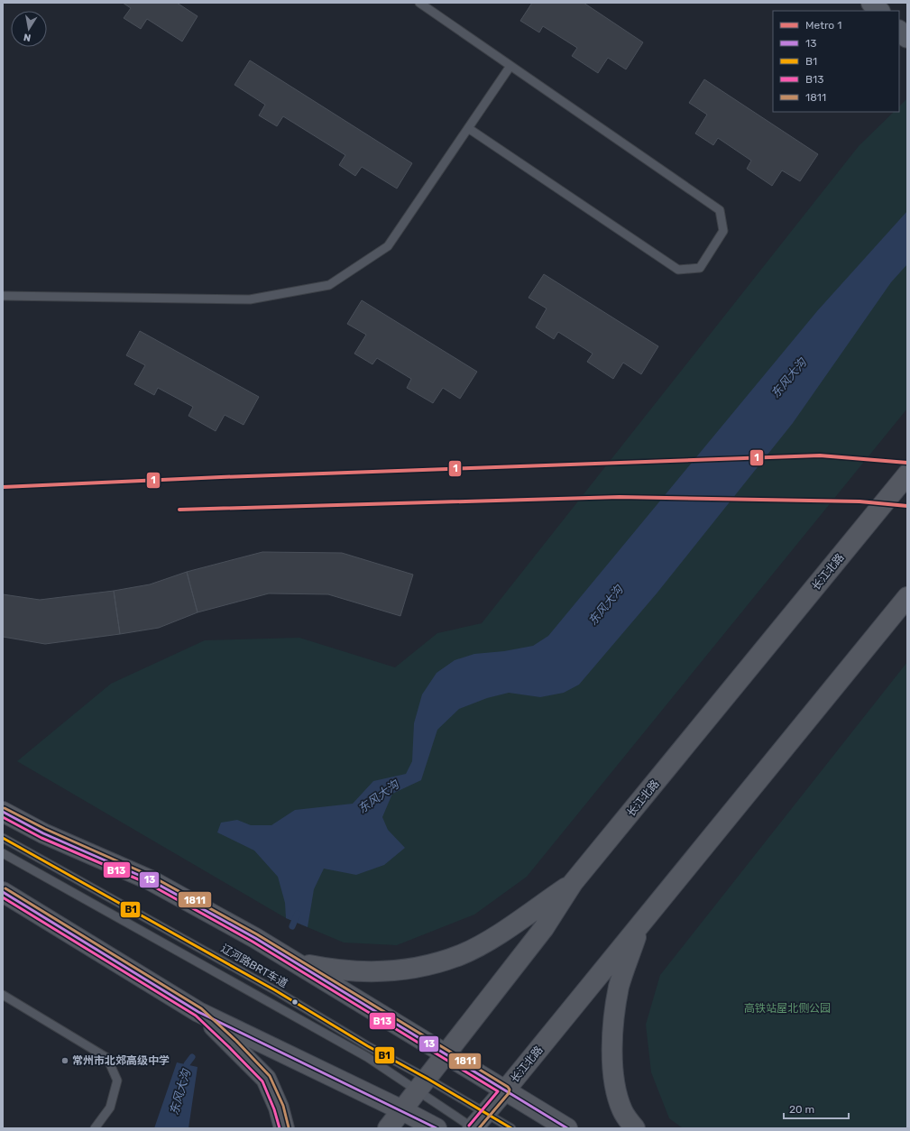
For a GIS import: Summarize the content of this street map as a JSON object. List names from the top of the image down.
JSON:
{
  "streets": {
    "main road": ["长江北路"],
    "lane": ["辽河路BRT车道"]
  },
  "crossings": [
    ["长江北路", "辽河路BRT车道"]
  ],
  "water": ["东风大沟"],
  "parks": ["高铁站屋北侧公园"],
  "places": ["常州市北郊高级中学"],
  "lines": [
    "metro line 1",
    "transit line 1811",
    "transit line 13",
    "transit line B13",
    "transit line B1"
  ],
  "legend": [
    "Metro 1",
    "13",
    "B1",
    "B13",
    "1811"
  ],
  "scale_bar": "20 m",
  "north": "bottom"
}
